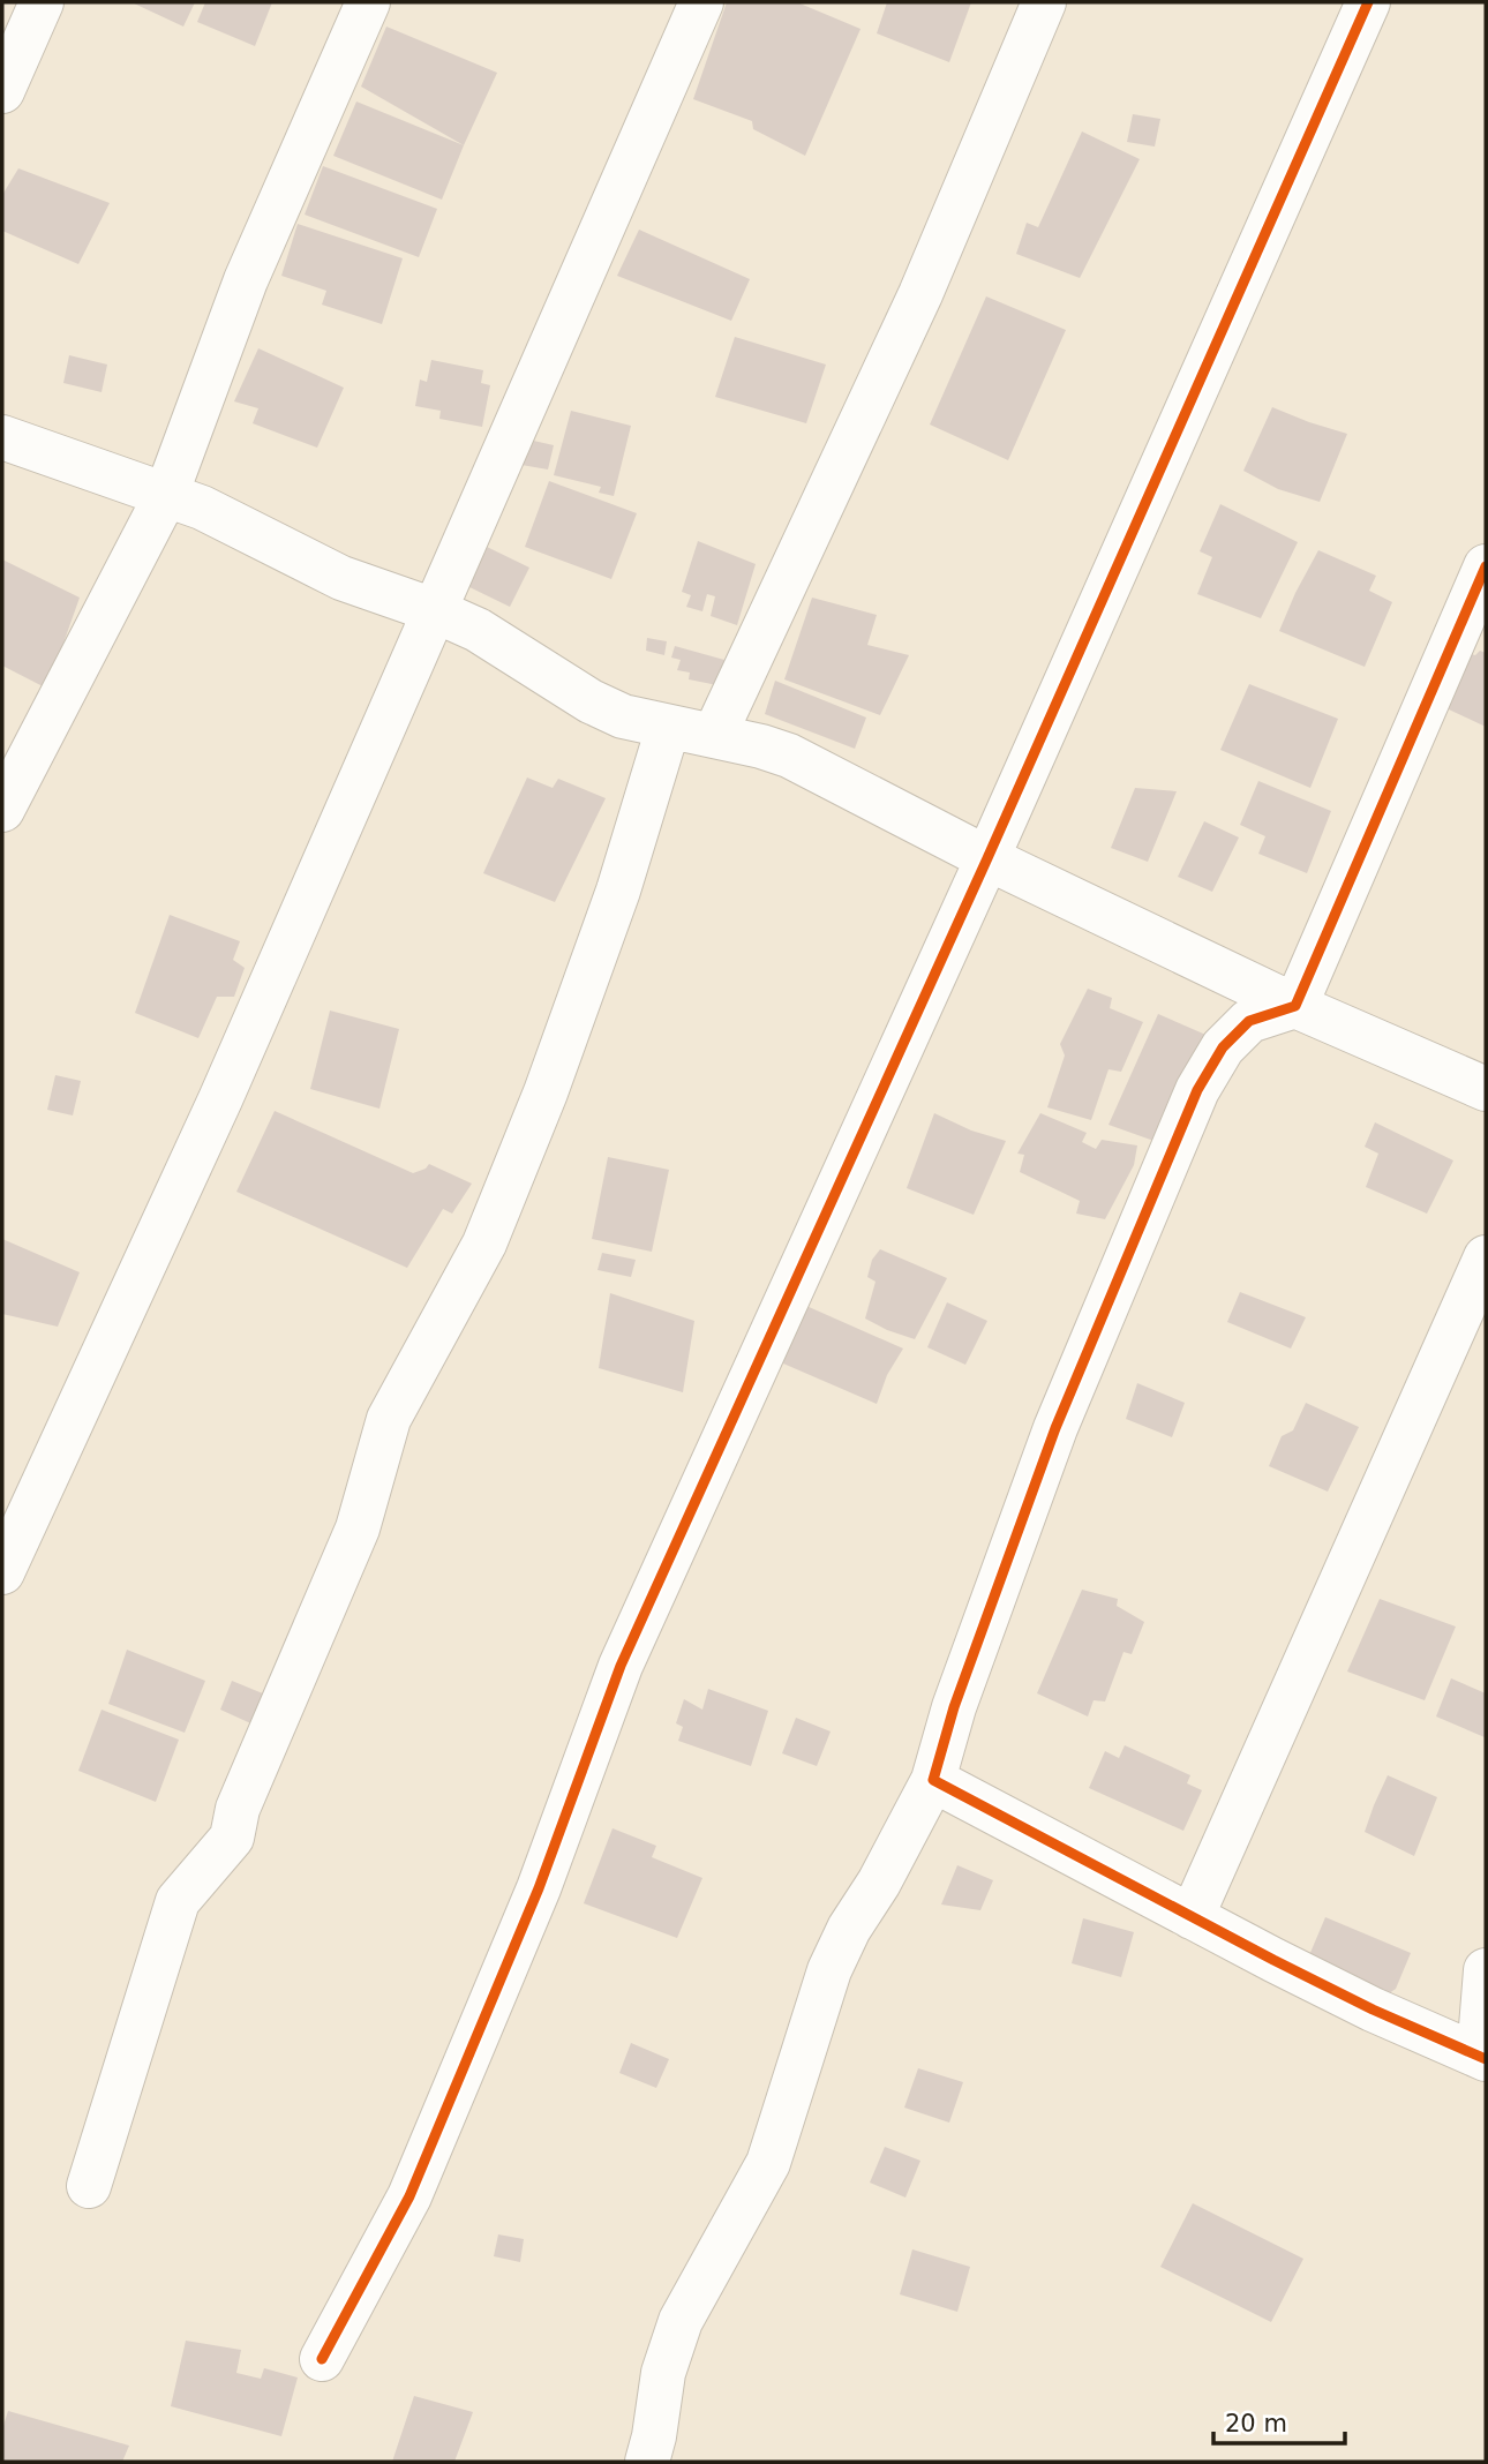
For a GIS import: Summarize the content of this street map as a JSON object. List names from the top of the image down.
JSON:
{
  "scale_bar": "20 m"
}
